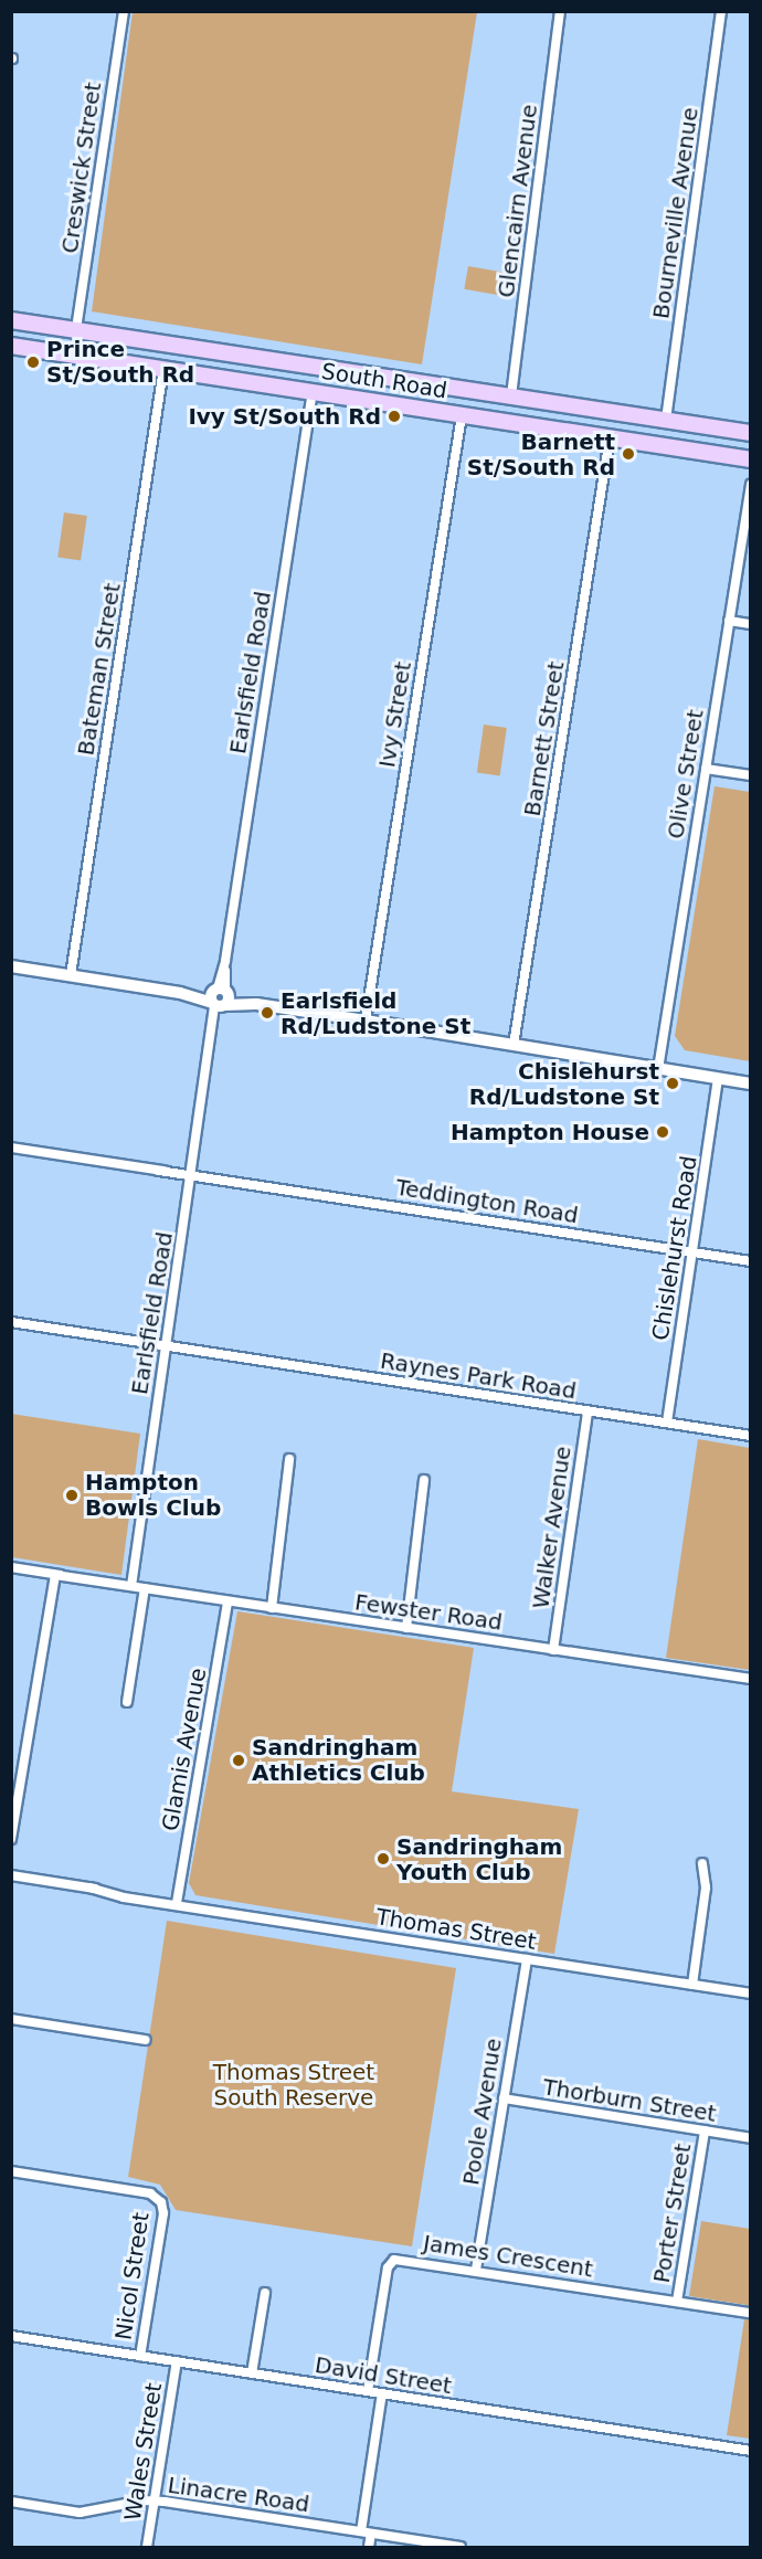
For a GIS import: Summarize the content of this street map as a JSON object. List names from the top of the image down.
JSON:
{
  "streets": {
    "main road": ["South Road"],
    "street": [
      "Creswick Street",
      "Glencairn Avenue",
      "Bourneville Avenue",
      "Bateman Street",
      "Earlsfield Road",
      "Ivy Street",
      "Barnett Street",
      "Olive Street",
      "Teddington Road",
      "Chislehurst Road",
      "Raynes Park Road",
      "Walker Avenue",
      "Fewster Road",
      "Glamis Avenue",
      "Thomas Street",
      "Thorburn Street",
      "Poole Avenue",
      "Porter Street",
      "James Crescent",
      "Nicol Street",
      "David Street",
      "Wales Street",
      "Linacre Road"
    ]
  },
  "crossings": [
    ["Creswick Street", "South Road"],
    ["Glencairn Avenue", "South Road"],
    ["Bourneville Avenue", "South Road"],
    ["South Road", "Bateman Street"],
    ["South Road", "Earlsfield Road"],
    ["South Road", "Ivy Street"],
    ["South Road", "Barnett Street"],
    ["Earlsfield Road", "Teddington Road"],
    ["Earlsfield Road", "Raynes Park Road"],
    ["Earlsfield Road", "Fewster Road"],
    ["Teddington Road", "Chislehurst Road"],
    ["Chislehurst Road", "Raynes Park Road"],
    ["Raynes Park Road", "Walker Avenue"],
    ["Walker Avenue", "Fewster Road"],
    ["Fewster Road", "Glamis Avenue"],
    ["Glamis Avenue", "Thomas Street"],
    ["Thomas Street", "Poole Avenue"],
    ["Thorburn Street", "Poole Avenue"],
    ["Thorburn Street", "Porter Street"],
    ["Poole Avenue", "James Crescent"],
    ["Porter Street", "James Crescent"],
    ["James Crescent", "David Street"],
    ["Nicol Street", "David Street"],
    ["David Street", "Wales Street"],
    ["Wales Street", "Linacre Road"]
  ],
  "parks": ["Thomas Street South Reserve"],
  "places": [
    "Prince St/South Rd",
    "Ivy St/South Rd",
    "Barnett St/South Rd",
    "Earlsfield Rd/Ludstone St",
    "Chislehurst Rd/Ludstone St",
    "Hampton House",
    "Hampton Bowls Club",
    "Sandringham Athletics Club",
    "Sandringham Youth Club"
  ]
}
